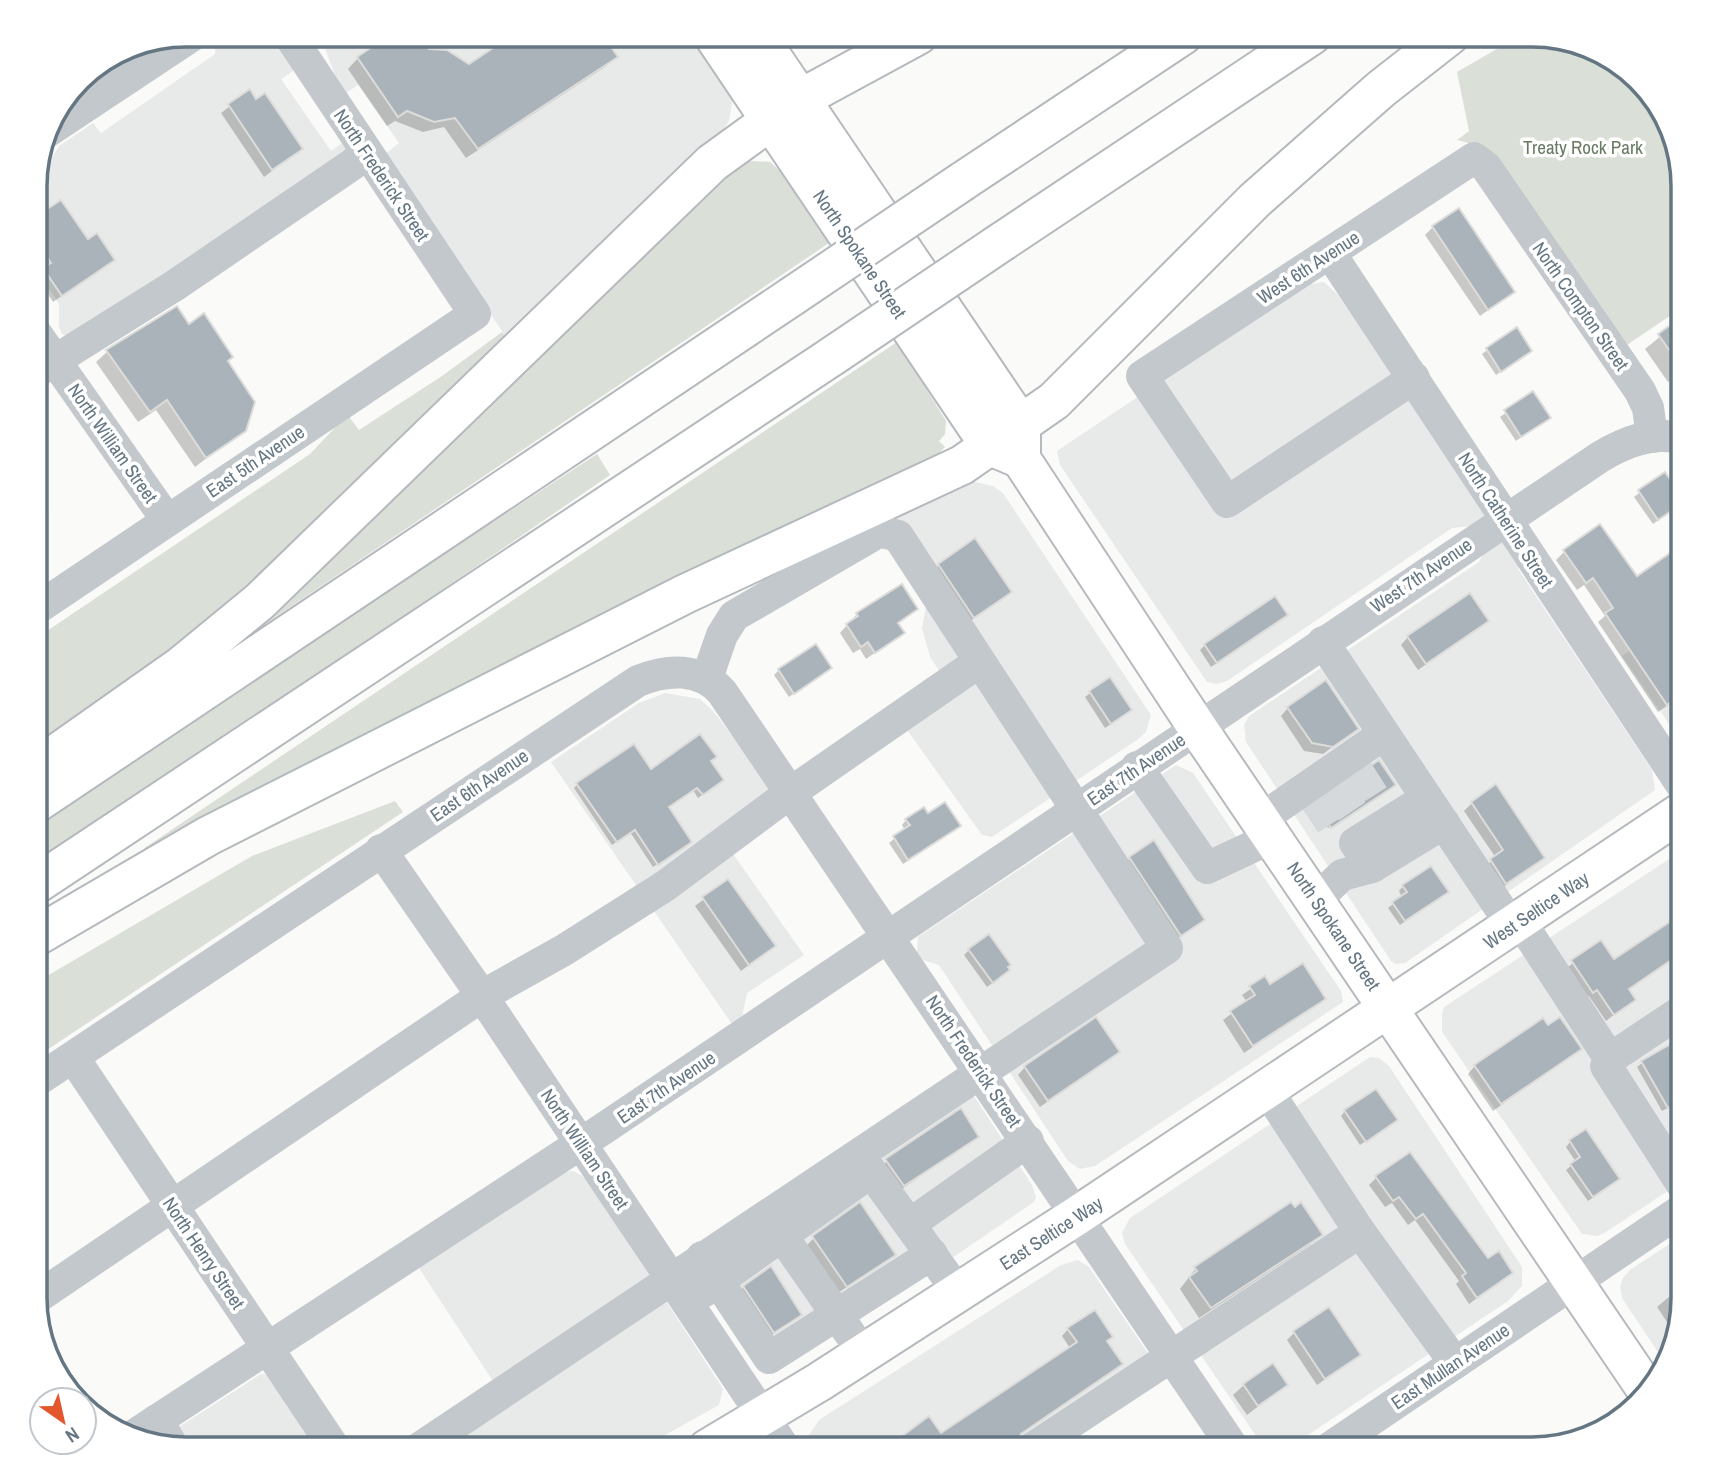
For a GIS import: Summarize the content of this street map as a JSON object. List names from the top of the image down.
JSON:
{
  "streets": {
    "main road": ["North Spokane Street", "West Seltice Way", "East Seltice Way"],
    "street": [
      "North Frederick Street",
      "West 6th Avenue",
      "North Compton Street",
      "North William Street",
      "East 5th Avenue",
      "North Catherine Street",
      "West 7th Avenue",
      "East 7th Avenue",
      "East 6th Avenue",
      "North Henry Street",
      "East Mullan Avenue"
    ]
  },
  "crossings": [
    ["North Frederick Street", "East 5th Avenue"],
    ["North Frederick Street", "East 7th Avenue"],
    ["North Frederick Street", "East 6th Avenue"],
    ["North Frederick Street", "East Seltice Way"],
    ["North Spokane Street", "West 7th Avenue"],
    ["North Spokane Street", "East 7th Avenue"],
    ["North Spokane Street", "West Seltice Way"],
    ["North Spokane Street", "East Seltice Way"],
    ["North Spokane Street", "East Mullan Avenue"],
    ["West 6th Avenue", "North Compton Street"],
    ["West 6th Avenue", "North Catherine Street"],
    ["North Compton Street", "West 7th Avenue"],
    ["North William Street", "East 5th Avenue"],
    ["North William Street", "East 7th Avenue"],
    ["North William Street", "East 6th Avenue"],
    ["North William Street", "East Seltice Way"],
    ["North Catherine Street", "West 7th Avenue"],
    ["West 7th Avenue", "East 7th Avenue"],
    ["East 7th Avenue", "North Henry Street"],
    ["East 6th Avenue", "North Henry Street"],
    ["West Seltice Way", "East Seltice Way"]
  ],
  "parks": ["Treaty Rock Park"],
  "north": "bottom right"
}
